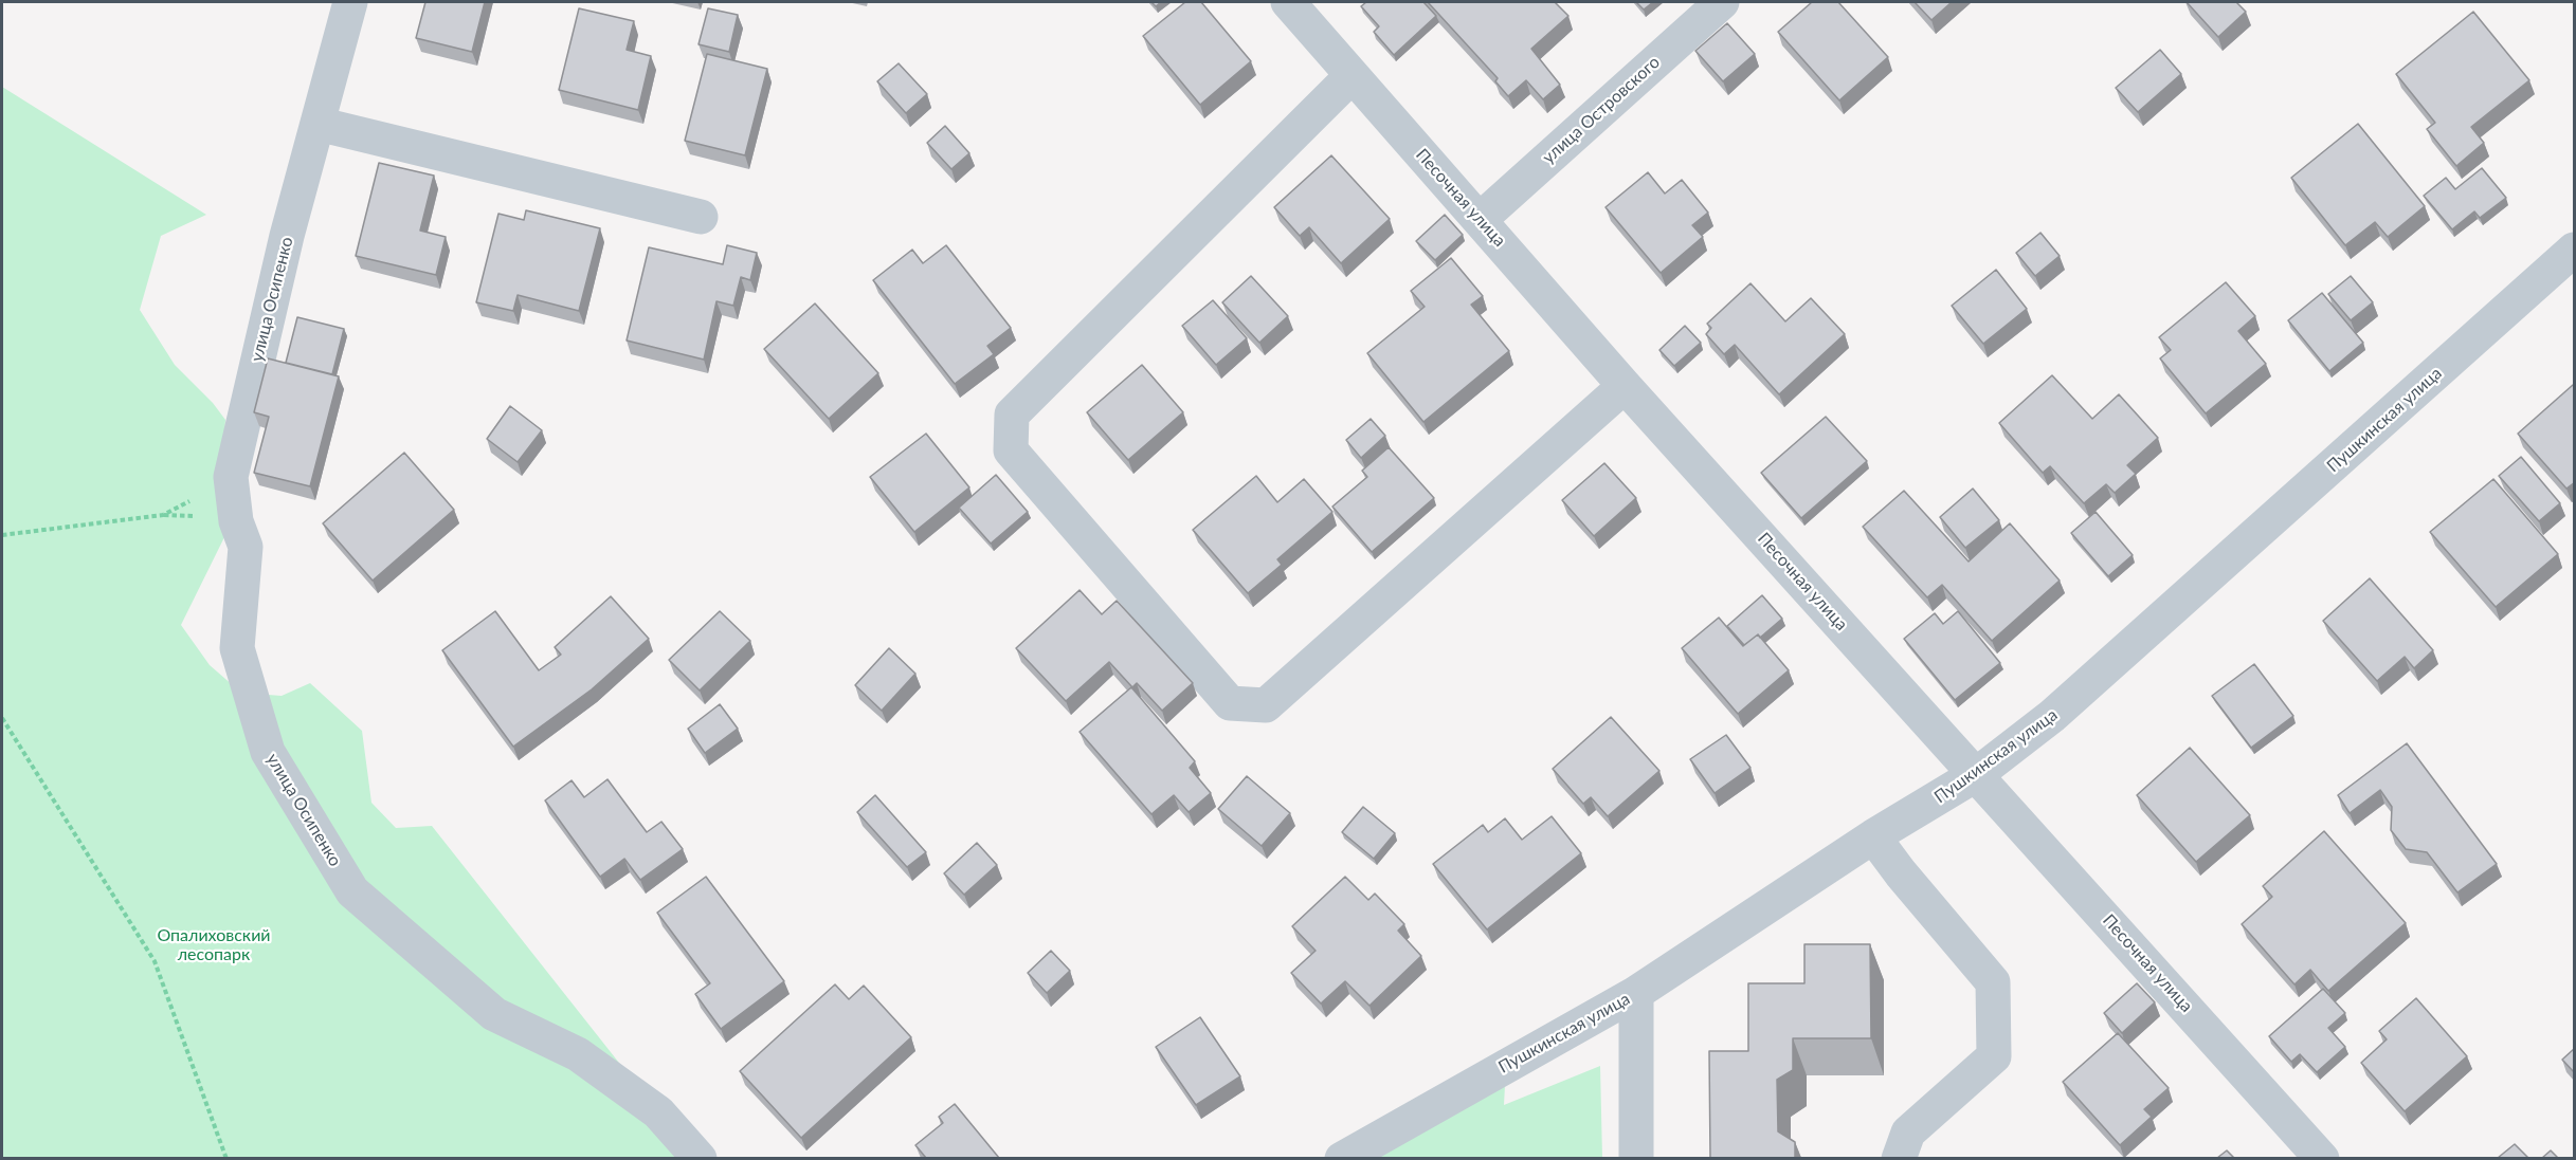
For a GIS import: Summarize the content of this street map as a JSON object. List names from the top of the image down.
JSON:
{
  "streets": {
    "street": [
      "улица Островского",
      "Песочная улица",
      "улица Осипенко",
      "Пушкинская улица"
    ]
  },
  "crossings": [
    ["улица Островского", "Песочная улица"],
    ["Песочная улица", "Пушкинская улица"]
  ],
  "parks": ["Опалиховский лесопарк"]
}
